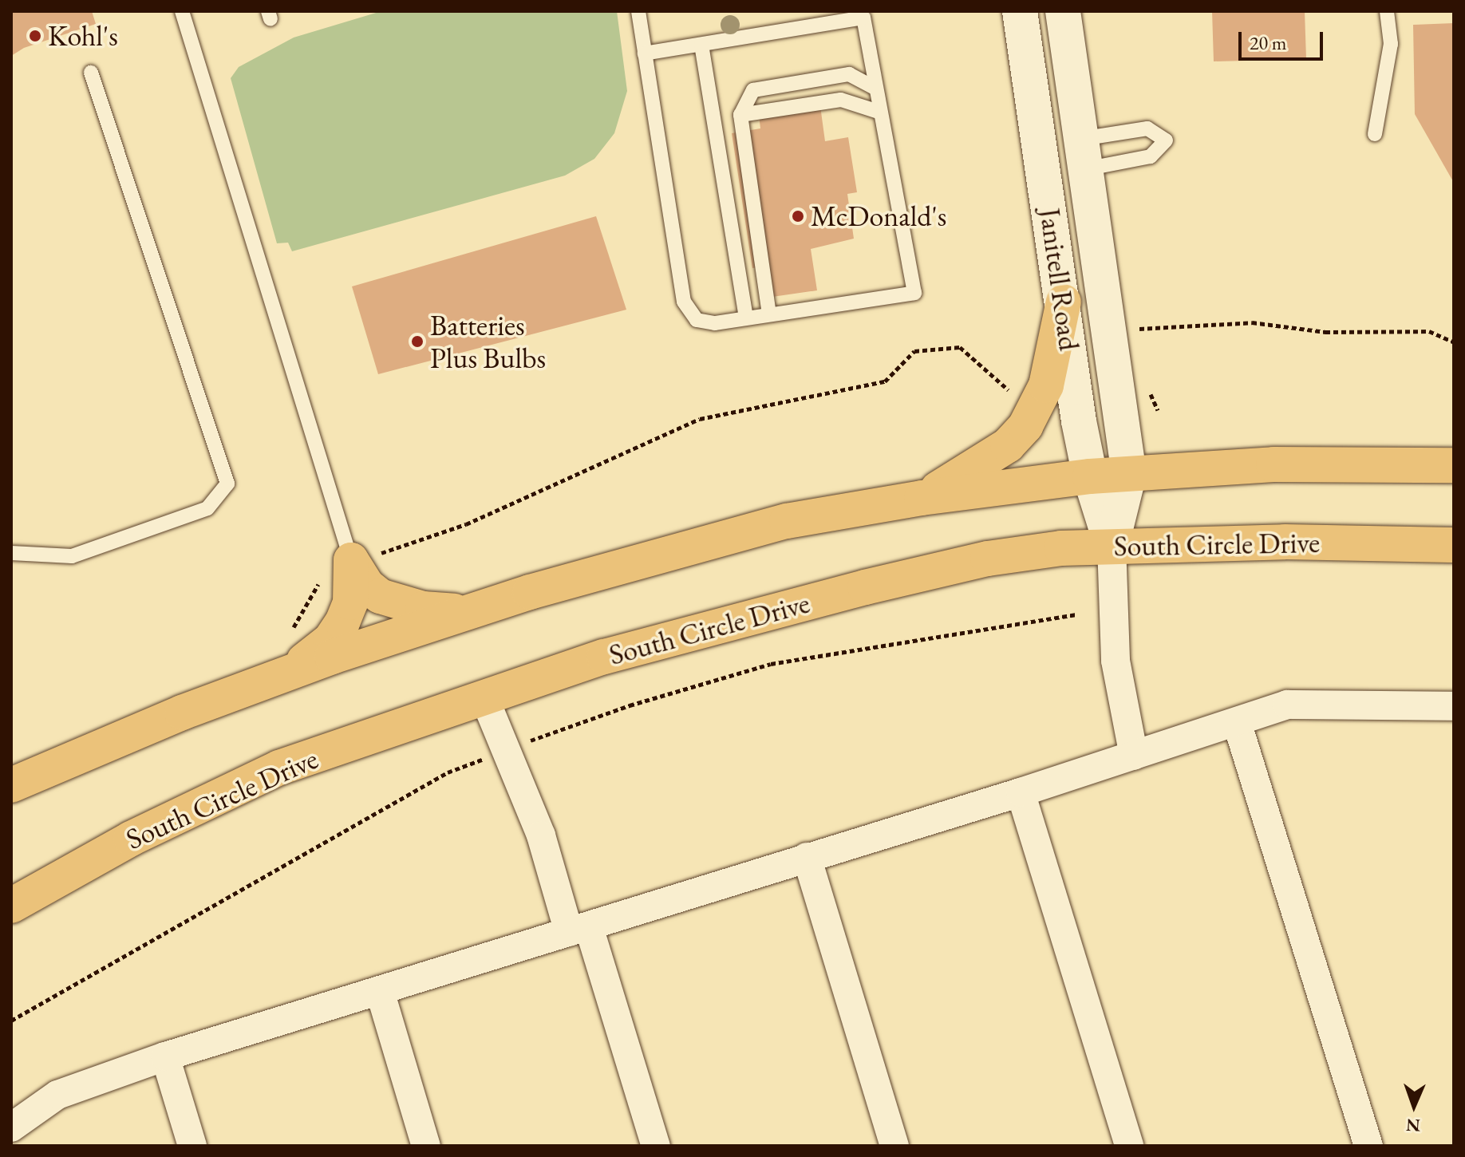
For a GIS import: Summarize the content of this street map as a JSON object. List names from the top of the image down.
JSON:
{
  "streets": {
    "main road": ["South Circle Drive"],
    "street": ["Janitell Road"]
  },
  "crossings": [
    ["Janitell Road", "South Circle Drive"]
  ],
  "places": ["Kohl's", "McDonald's", "Batteries Plus Bulbs"],
  "scale_bar": "20 m",
  "north": "bottom"
}
